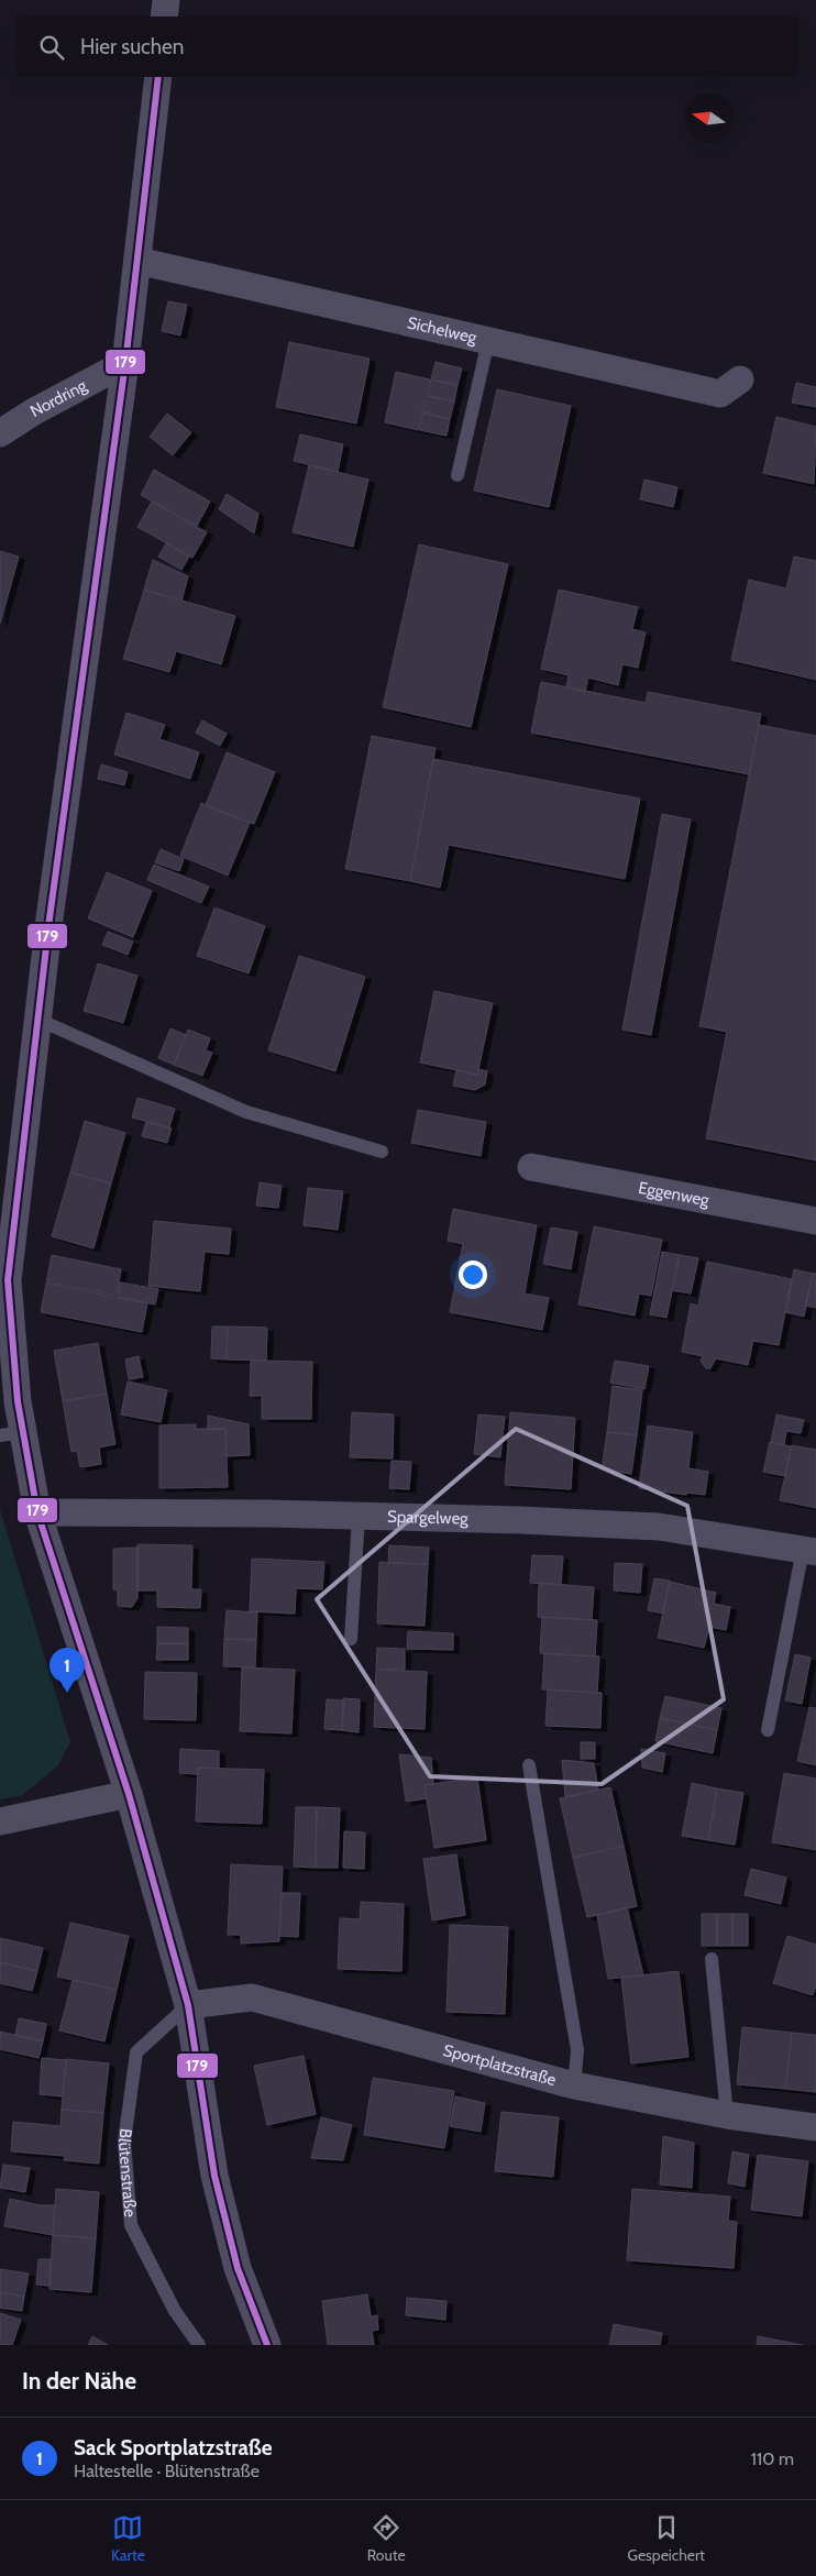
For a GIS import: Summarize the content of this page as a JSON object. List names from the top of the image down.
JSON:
{
  "streets": {
    "street": [
      "Sichelweg",
      "Nordring",
      "Eggenweg",
      "Spargelweg",
      "Sportplatzstraße"
    ],
    "lane": ["Blütenstraße"]
  },
  "crossings": [
    ["Sportplatzstraße", "Blütenstraße"]
  ],
  "lines": ["transit line 179"],
  "north": "left",
  "page": {
    "search": "Hier suchen",
    "pins": "1",
    "heading": "In der Nähe",
    "list": [
      {
        "mark": "1",
        "name": "Sack Sportplatzstraße",
        "note": "Haltestelle · Blütenstraße",
        "value": "110 m"
      }
    ],
    "nav": ["Karte", "Route", "Gespeichert"]
  }
}
